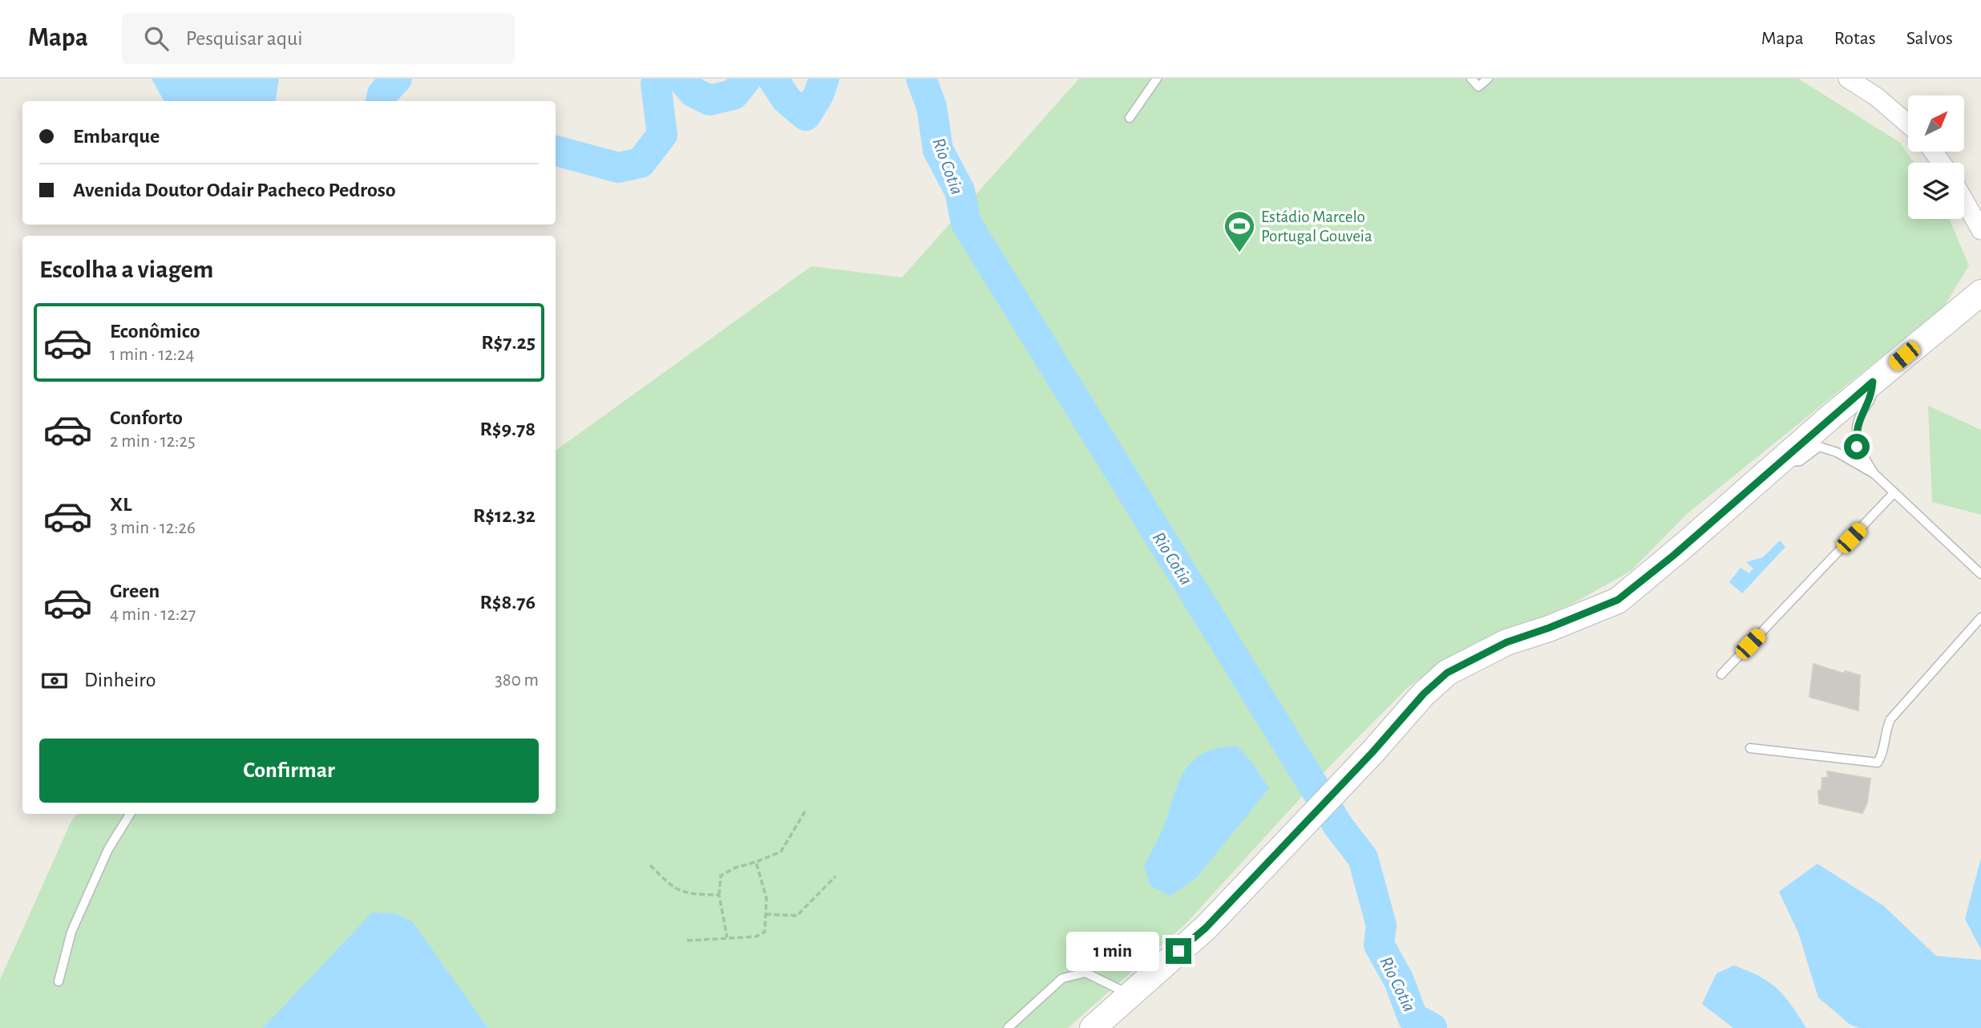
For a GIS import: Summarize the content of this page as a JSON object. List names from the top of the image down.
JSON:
{
  "water": ["Rio Cotia"],
  "places": {
    "sports": ["Estádio Marcelo Portugal Gouveia"]
  },
  "north": "top right",
  "page": {
    "header": "Mapa",
    "search": "Pesquisar aqui",
    "nav": ["Mapa", "Rotas", "Salvos"],
    "banner": ["Embarque", "Avenida Doutor Odair Pacheco Pedroso"],
    "heading": "Escolha a viagem",
    "list": [
      {
        "name": "Econômico",
        "note": "1 min · 12:24",
        "value": "R$7.25"
      },
      {
        "name": "Conforto",
        "note": "2 min · 12:25",
        "value": "R$9.78"
      },
      {
        "name": "XL",
        "note": "3 min · 12:26",
        "value": "R$12.32"
      },
      {
        "name": "Green",
        "note": "4 min · 12:27",
        "value": "R$8.76"
      }
    ],
    "pay": ["Dinheiro", "380 m"],
    "buttons": "Confirmar",
    "bubble": "1 min"
  }
}
